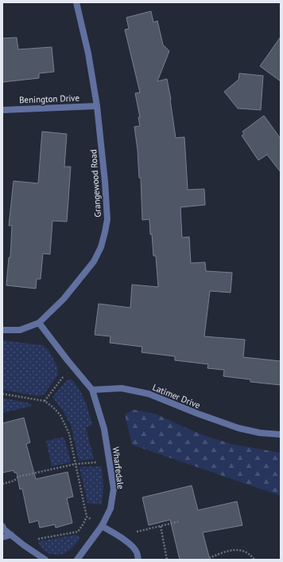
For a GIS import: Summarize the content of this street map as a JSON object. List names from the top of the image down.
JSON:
{
  "streets": {
    "street": [
      "Benington Drive",
      "Grangewood Road",
      "Latimer Drive",
      "Wharfedale"
    ]
  },
  "crossings": [
    ["Benington Drive", "Grangewood Road"],
    ["Latimer Drive", "Wharfedale"]
  ]
}
